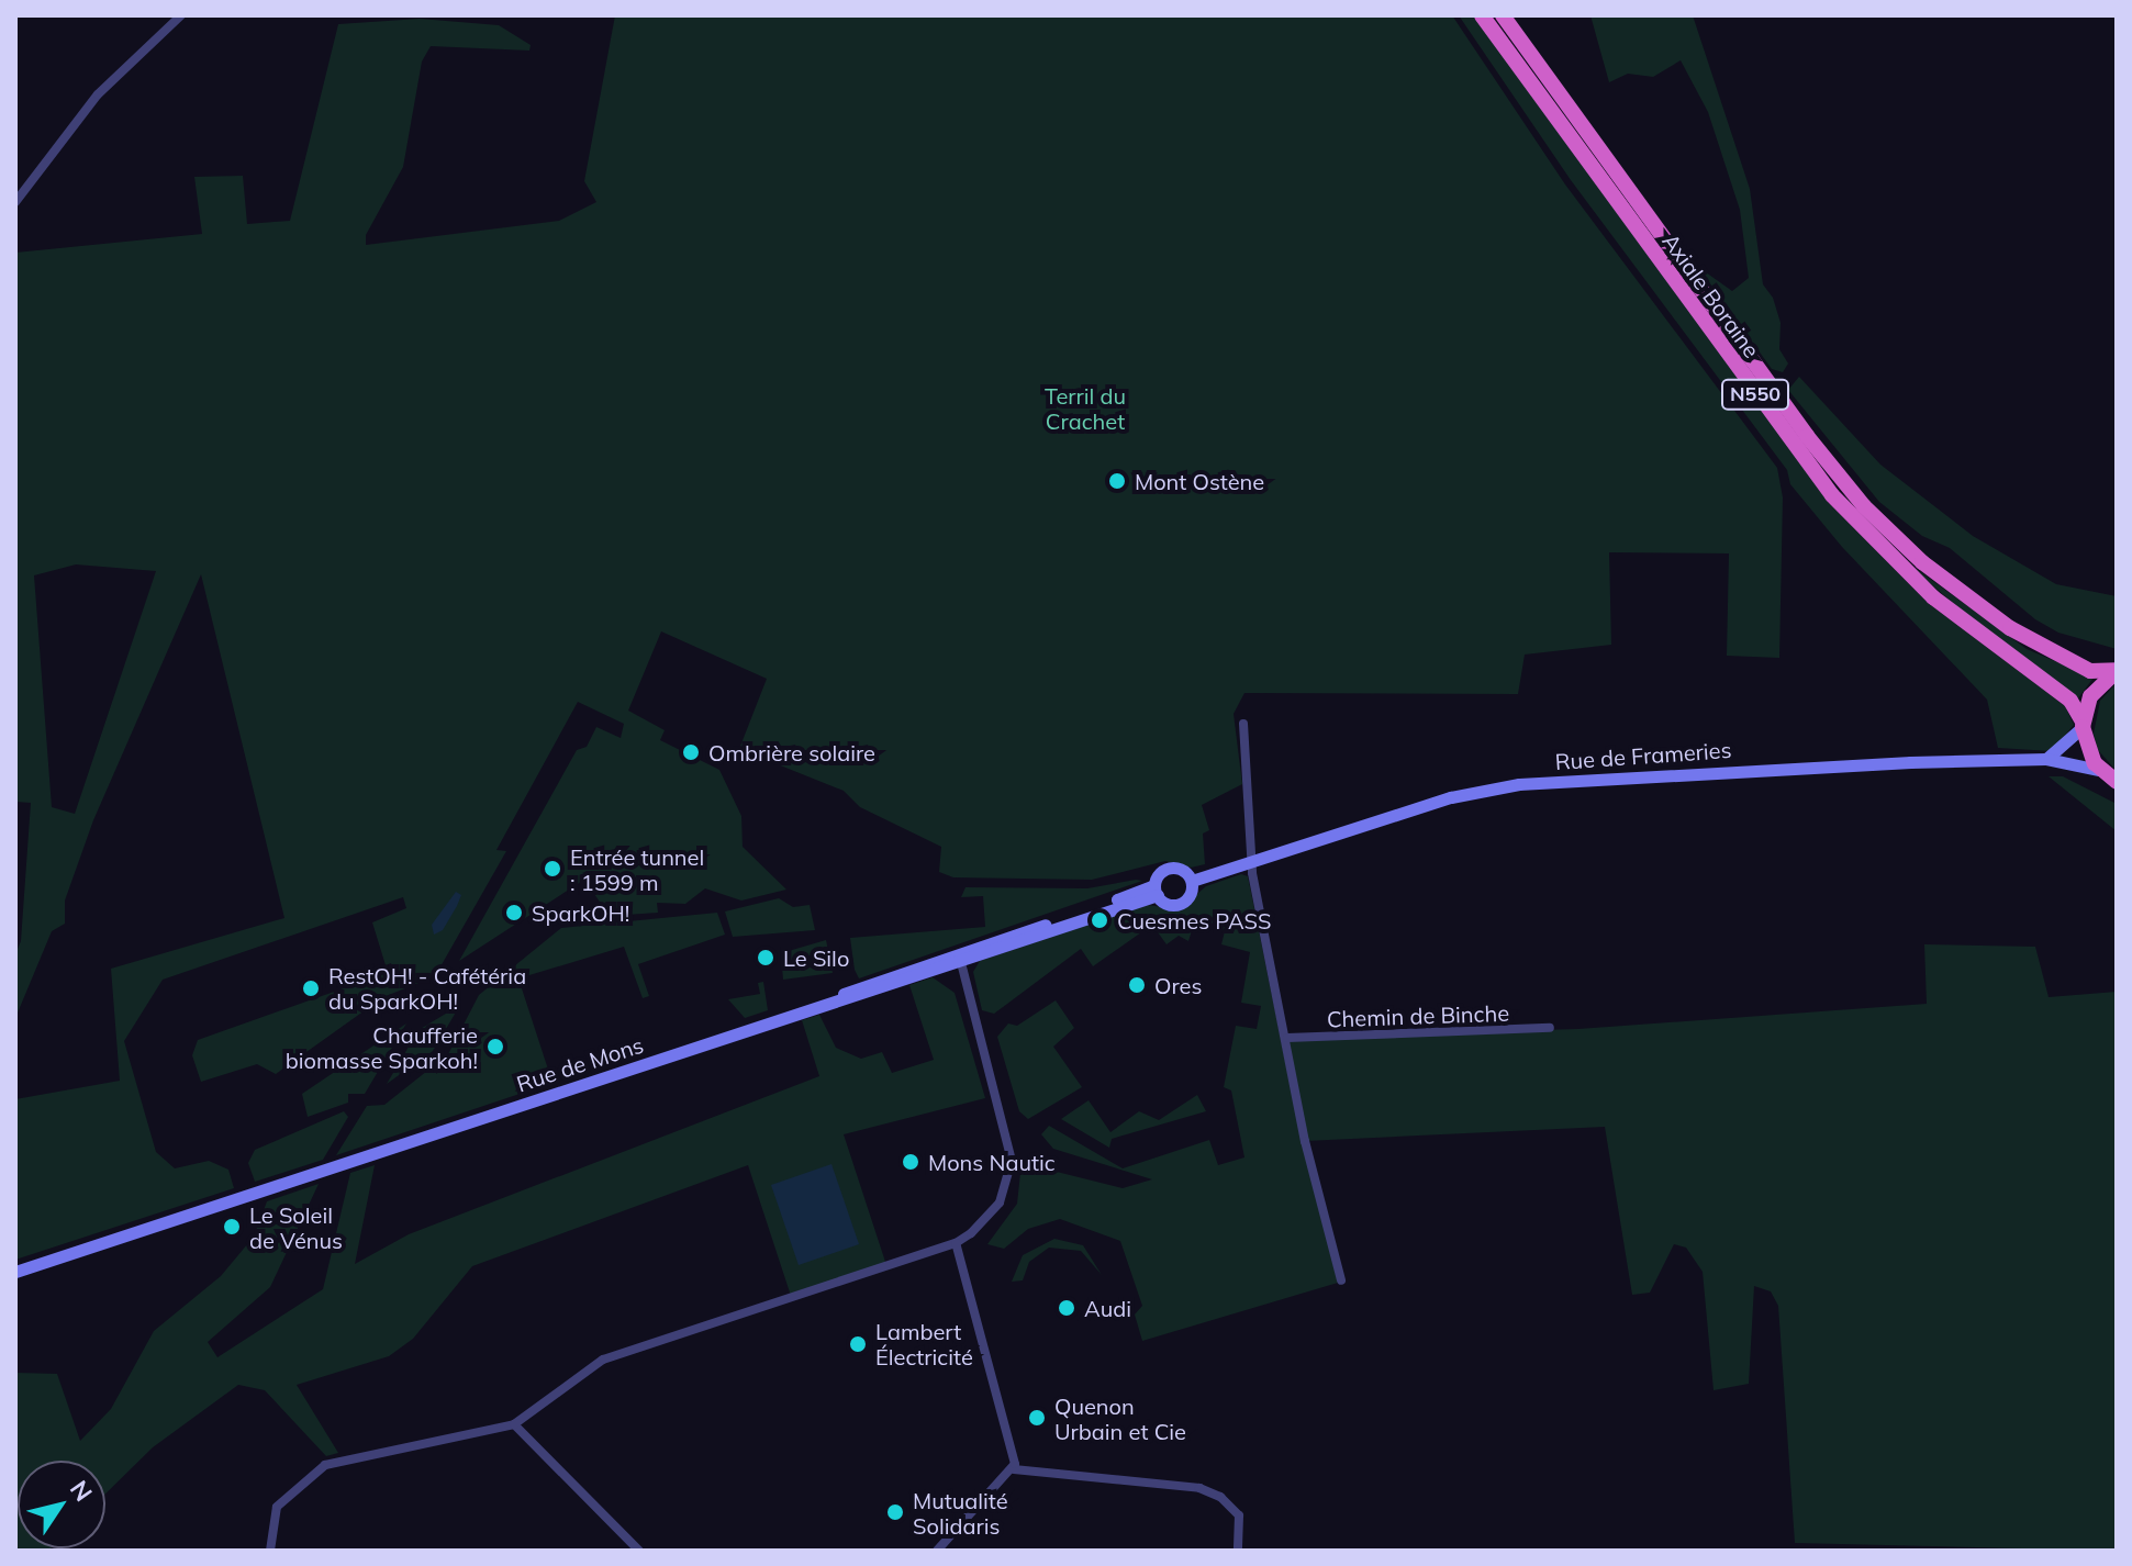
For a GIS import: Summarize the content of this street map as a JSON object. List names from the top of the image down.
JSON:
{
  "streets": {
    "highway": ["Axiale Boraine", "N550"],
    "main road": ["Rue de Frameries", "Rue de Mons"],
    "street": ["Chemin de Binche"]
  },
  "crossings": [
    ["Axiale Boraine", "Rue de Frameries"]
  ],
  "parks": ["Terril du Crachet"],
  "places": [
    "Mont Ostène",
    "Ombrière solaire",
    "Entrée tunnel : 1599 m",
    "SparkOH!",
    "Cuesmes PASS",
    "Le Silo",
    "Ores",
    "RestOH! - Cafétéria du SparkOH!",
    "Chaufferie biomasse Sparkoh!",
    "Mons Nautic",
    "Le Soleil de Vénus",
    "Audi",
    "Lambert Électricité",
    "Quenon Urbain et Cie",
    "Mutualité Solidaris"
  ],
  "north": "top right"
}
